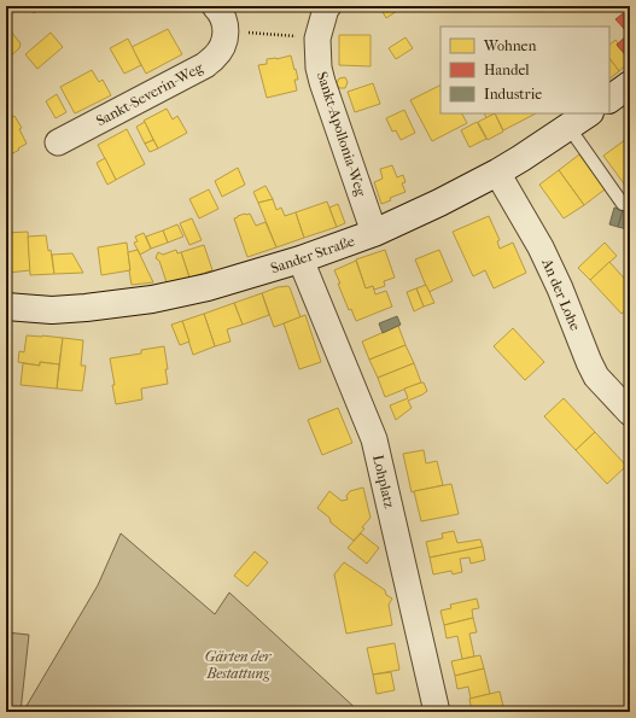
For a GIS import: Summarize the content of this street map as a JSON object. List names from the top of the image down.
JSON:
{
  "streets": {
    "main road": ["Sander Straße"],
    "street": [
      "Sankt-Severin-Weg",
      "Sankt-Apollonia-Weg",
      "An der Lohe",
      "Lohplatz"
    ]
  },
  "crossings": [
    ["Sankt-Apollonia-Weg", "Sander Straße"],
    ["Sander Straße", "An der Lohe"],
    ["Sander Straße", "Lohplatz"]
  ],
  "parks": ["Gärten der Bestattung"],
  "legend": ["Wohnen", "Handel", "Industrie"]
}
